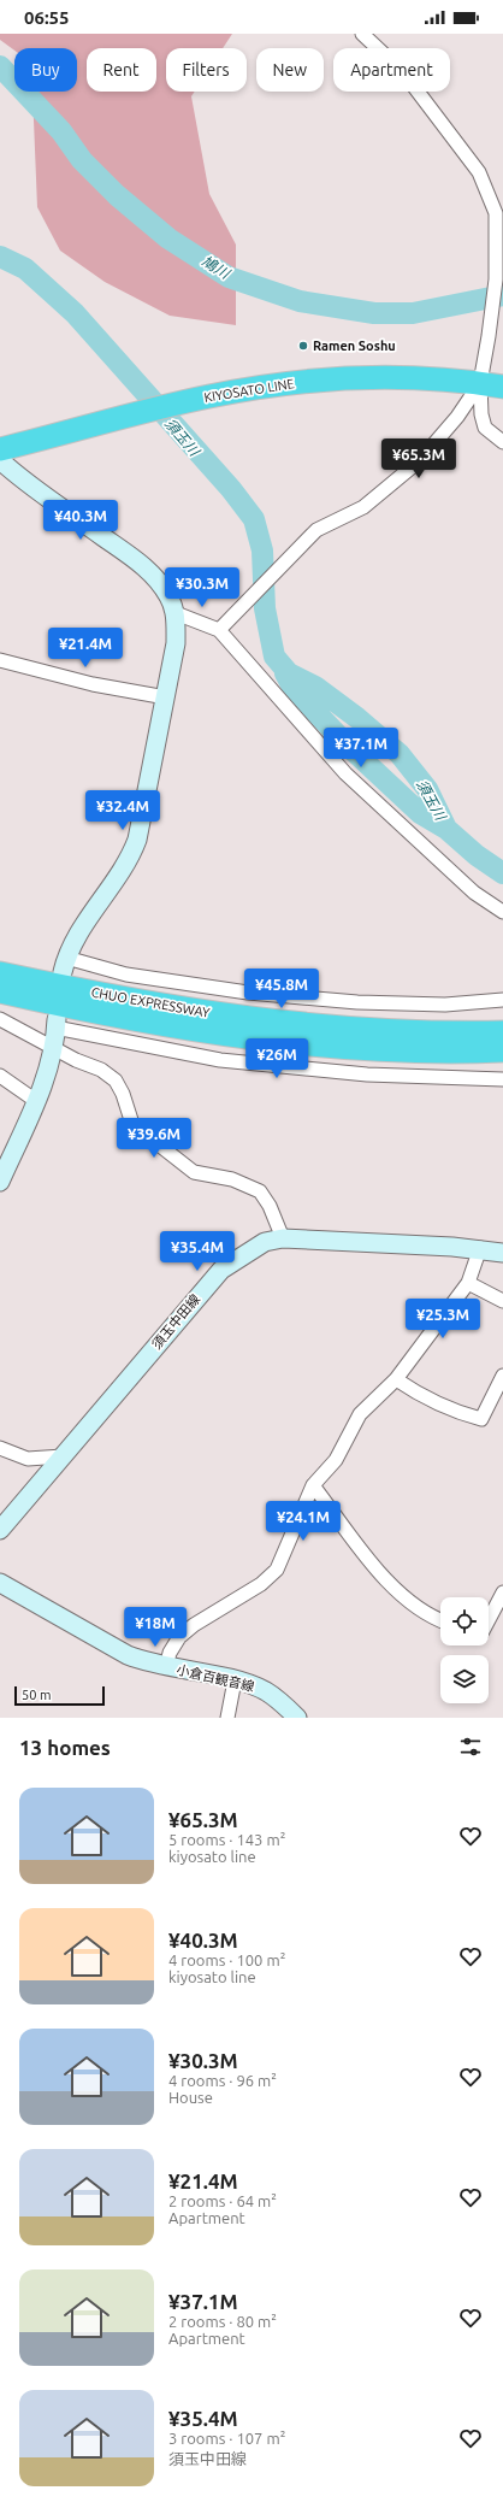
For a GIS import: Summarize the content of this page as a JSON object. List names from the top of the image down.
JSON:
{
  "streets": {
    "highway": ["KIYOSATO LINE", "CHUO EXPRESSWAY"],
    "main road": ["須玉中田線", "小倉百観音線"]
  },
  "water": ["鳩川", "須玉川"],
  "places": ["Ramen Soshu"],
  "scale_bar": "50 m",
  "page": {
    "status": "06:55",
    "chip": [
      "Buy",
      "Rent",
      "Filters",
      "New",
      "Apartment"
    ],
    "price": [
      "¥65.3M",
      "¥40.3M",
      "¥30.3M",
      "¥21.4M",
      "¥37.1M",
      "¥32.4M",
      "¥45.8M",
      "¥26M",
      "¥39.6M",
      "¥35.4M",
      "¥25.3M",
      "¥24.1M",
      "¥18M"
    ],
    "scale": "50 m",
    "heading": "13 homes",
    "list": [
      {
        "name": "¥65.3M",
        "note": "5 rooms · 143 m² · kiyosato line"
      },
      {
        "name": "¥40.3M",
        "note": "4 rooms · 100 m² · kiyosato line"
      },
      {
        "name": "¥30.3M",
        "note": "4 rooms · 96 m² · House"
      },
      {
        "name": "¥21.4M",
        "note": "2 rooms · 64 m² · Apartment"
      },
      {
        "name": "¥37.1M",
        "note": "2 rooms · 80 m² · Apartment"
      },
      {
        "name": "¥35.4M",
        "note": "3 rooms · 107 m² · 須玉中田線"
      }
    ]
  }
}
